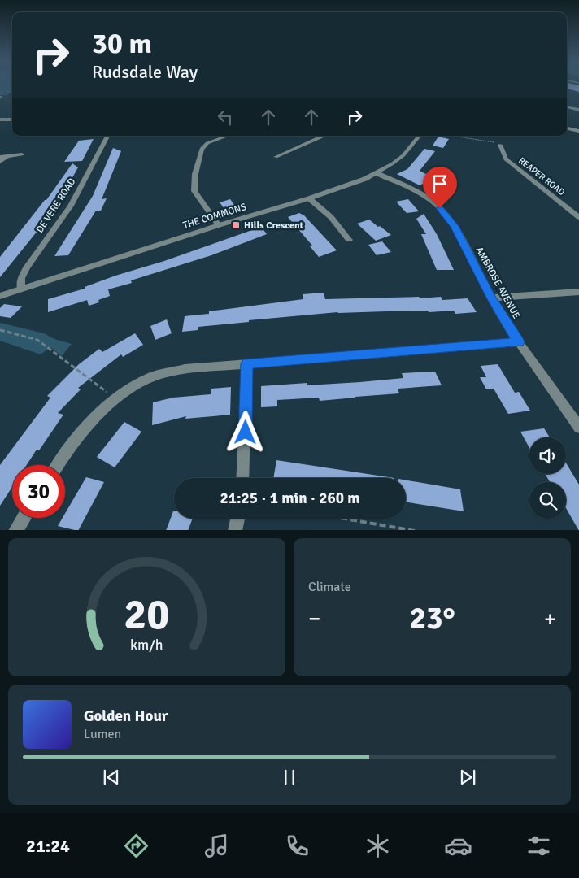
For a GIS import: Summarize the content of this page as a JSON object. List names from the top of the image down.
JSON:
{
  "streets": {
    "street": [
      "REAPER ROAD",
      "DE VERE ROAD",
      "THE COMMONS",
      "AMBROSE AVENUE"
    ]
  },
  "crossings": [
    ["DE VERE ROAD", "THE COMMONS"],
    ["THE COMMONS", "AMBROSE AVENUE"]
  ],
  "places": {
    "transit": ["Hills Crescent"]
  },
  "page": {
    "turn": ["30 m", "Rudsdale Way"],
    "limit": "30",
    "trip": "21:25 · 1 min · 260 m",
    "tile": "Climate",
    "heat": ["−", "23°", "+"],
    "song": ["Golden Hour", "Lumen"],
    "tabs": "21:24",
    "gauge": ["20", "km/h"]
  }
}
